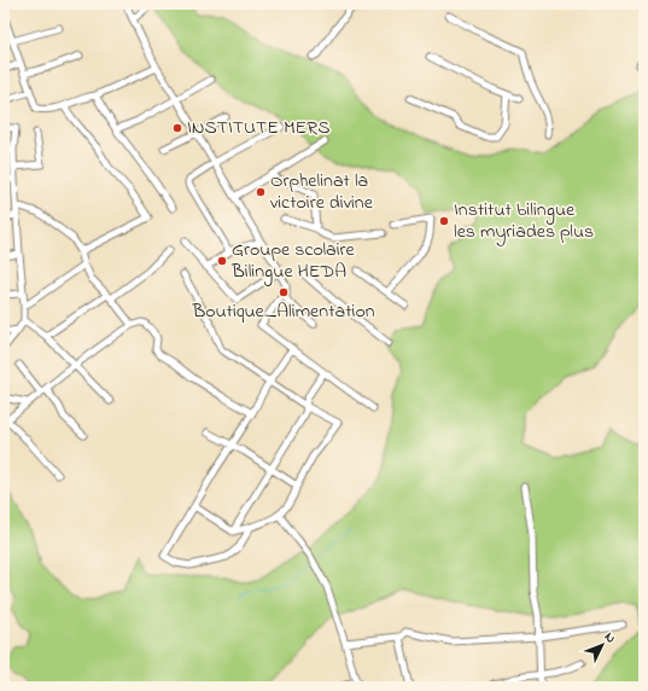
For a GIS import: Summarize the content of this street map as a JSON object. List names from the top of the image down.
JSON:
{
  "places": [
    "INSTITUTE MERS",
    "Orphelinat la victoire divine",
    "Institut bilingue les myriades plus",
    "Groupe scolaire Bilingue HEDA",
    "Boutique_Alimentation"
  ],
  "north": "top right"
}
